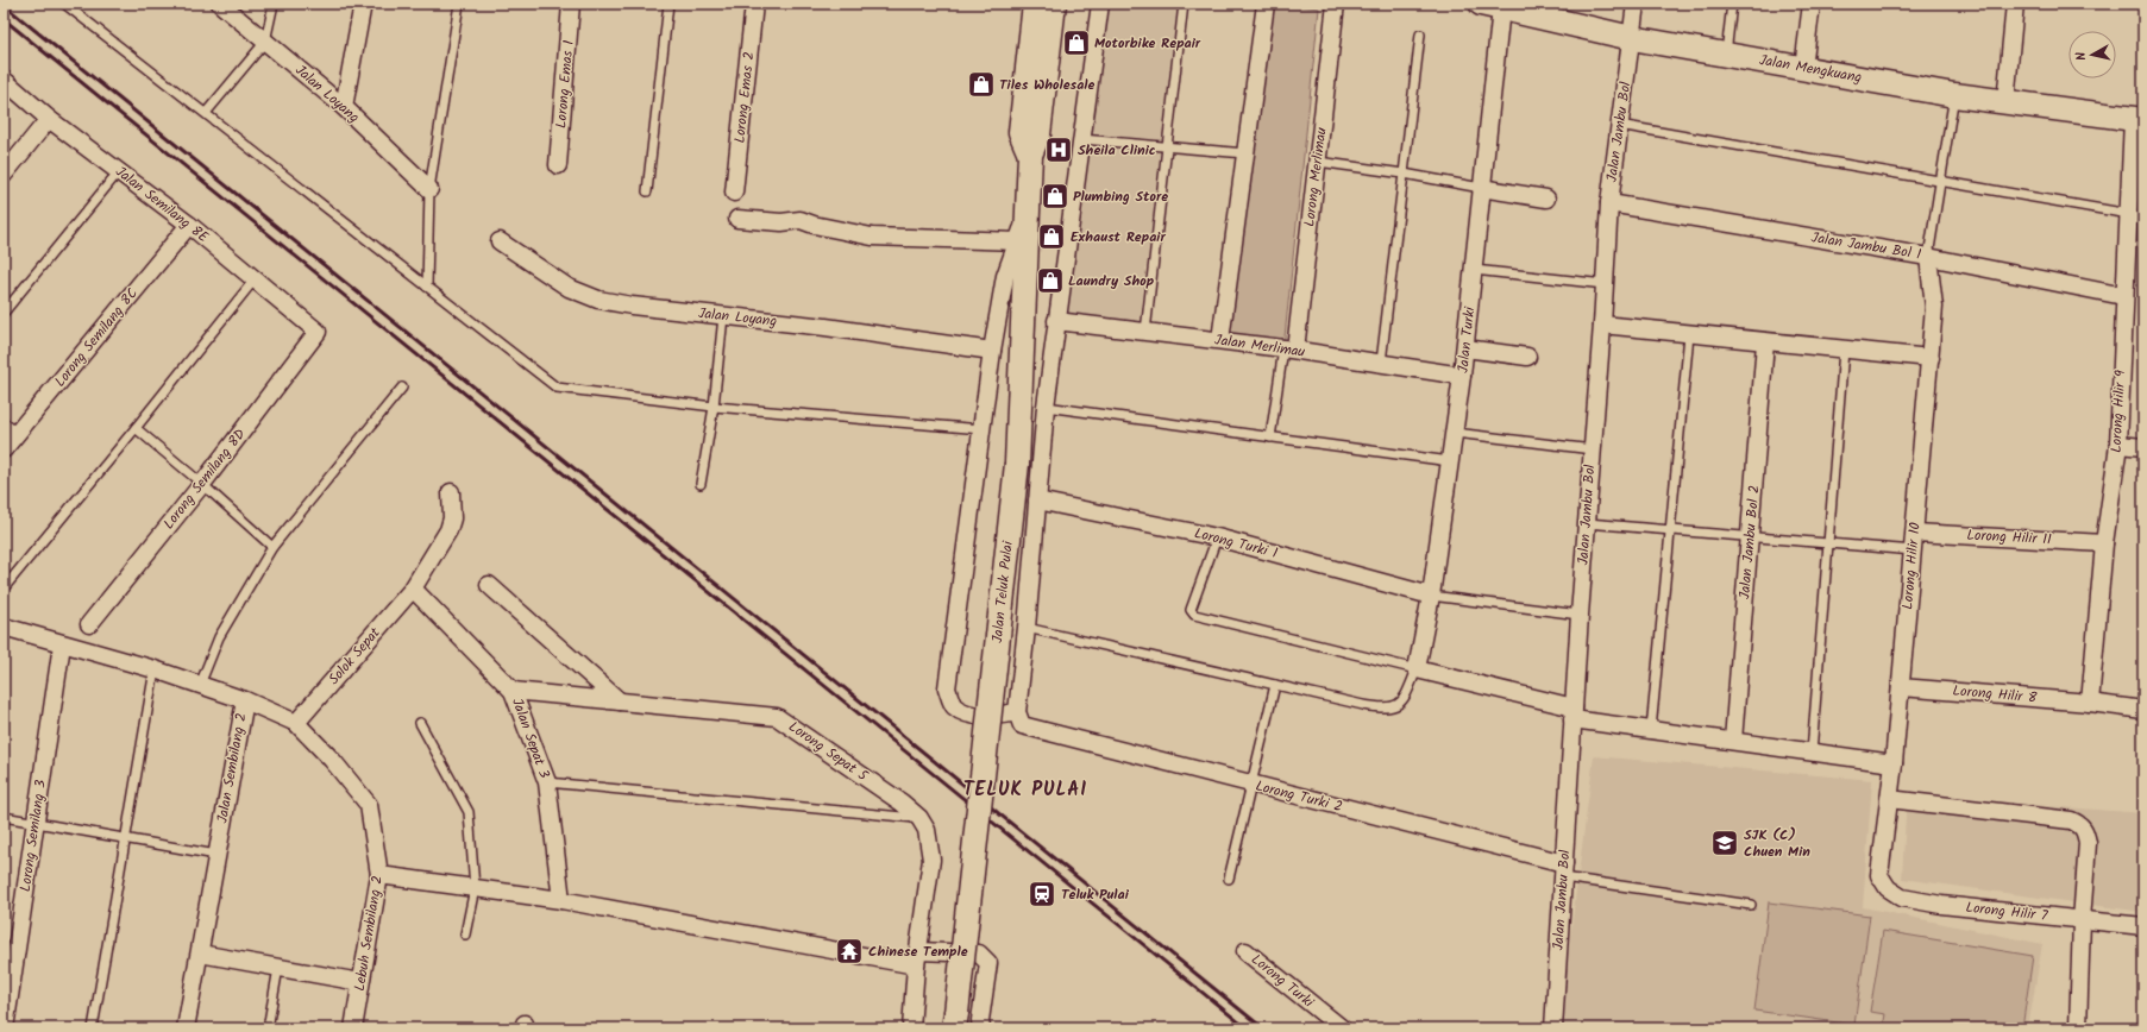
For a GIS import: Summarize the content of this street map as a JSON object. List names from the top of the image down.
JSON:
{
  "streets": {
    "main road": ["Jalan Mengkuang", "Jalan Teluk Pulai"],
    "street": [
      "Lorong Emas 1",
      "Jalan Loyang",
      "Lorong Emas 2",
      "Jalan Jambu Bol",
      "Lorong Merlimau",
      "Jalan Semilang 8E",
      "Jalan Jambu Bol 1",
      "Lorong Semilang 8C",
      "Jalan Turki",
      "Jalan Merlimau",
      "Lorong Hilir 9",
      "Lorong Semilang 8D",
      "Lorong Hilir 11",
      "Jalan Jambu Bol 2",
      "Lorong Turki 1",
      "Lorong Hilir 10",
      "Solok Sepat",
      "Lorong Hilir 8",
      "Jalan Sepat 3",
      "Lorong Sepat 5",
      "Jalan Sembilang 2",
      "Lorong Turki 2",
      "Lorong Semilang 3",
      "Lorong Hilir 7",
      "Lebuh Sembilang 2",
      "Lorong Turki"
    ]
  },
  "crossings": [
    ["Jalan Mengkuang", "Jalan Jambu Bol"],
    ["Jalan Mengkuang", "Jalan Turki"],
    ["Jalan Mengkuang", "Lorong Hilir 9"],
    ["Jalan Jambu Bol", "Jalan Jambu Bol 1"],
    ["Jalan Jambu Bol", "Lorong Turki 2"],
    ["Lorong Merlimau", "Jalan Merlimau"],
    ["Jalan Semilang 8E", "Lorong Semilang 8C"],
    ["Jalan Semilang 8E", "Lorong Semilang 8D"],
    ["Jalan Jambu Bol 1", "Lorong Hilir 9"],
    ["Jalan Jambu Bol 1", "Lorong Hilir 10"],
    ["Jalan Turki", "Jalan Merlimau"],
    ["Jalan Turki", "Lorong Turki 1"],
    ["Lorong Hilir 9", "Lorong Hilir 11"],
    ["Lorong Hilir 9", "Lorong Hilir 8"],
    ["Lorong Hilir 11", "Lorong Hilir 10"],
    ["Lorong Hilir 10", "Lorong Hilir 8"],
    ["Lorong Hilir 10", "Lorong Hilir 7"],
    ["Solok Sepat", "Jalan Sepat 3"],
    ["Solok Sepat", "Lebuh Sembilang 2"],
    ["Jalan Sepat 3", "Lorong Sepat 5"],
    ["Jalan Sembilang 2", "Lorong Semilang 3"],
    ["Jalan Sembilang 2", "Lebuh Sembilang 2"]
  ],
  "districts": ["TELUK PULAI"],
  "places": {
    "shop": [
      "Motorbike Repair",
      "Tiles Wholesale",
      "Plumbing Store",
      "Exhaust Repair",
      "Laundry Shop"
    ],
    "hospital": ["Sheila Clinic"],
    "school or university": ["SJK (C) Chuen Min"],
    "station": ["Teluk Pulai"],
    "temple": ["Chinese Temple"]
  },
  "north": "left"
}
